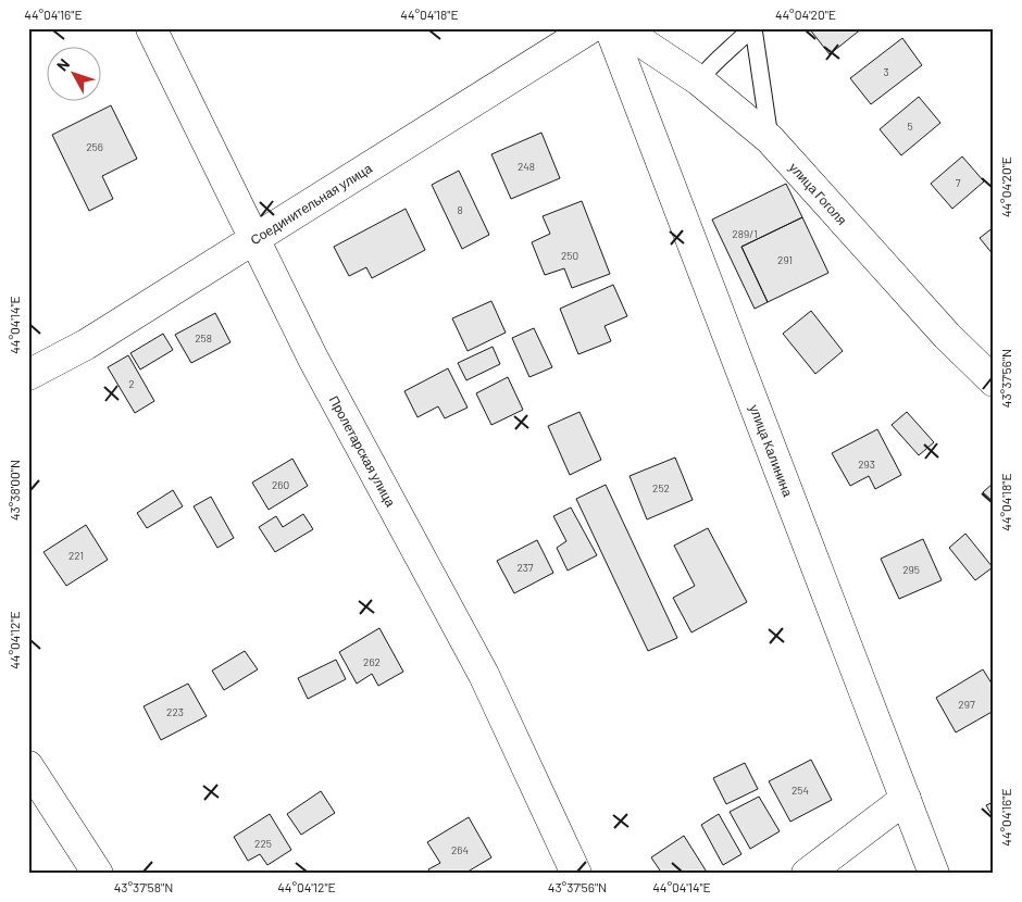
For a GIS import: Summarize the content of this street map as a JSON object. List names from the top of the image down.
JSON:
{
  "streets": {
    "street": [
      "улица Гоголя",
      "Соединительная улица",
      "Пролетарская улица",
      "улица Калинина"
    ]
  },
  "crossings": [
    ["Соединительная улица", "Пролетарская улица"]
  ],
  "house_numbers": [
    "3",
    "5",
    "256",
    "248",
    "7",
    "8",
    "289/1",
    "250",
    "291",
    "258",
    "2",
    "293",
    "260",
    "252",
    "221",
    "237",
    "295",
    "262",
    "297",
    "223",
    "254",
    "225",
    "264"
  ],
  "north": "top left",
  "coordinates": [
    "44°04'16\"E",
    "44°04'18\"E",
    "44°04'20\"E",
    "44°04'14\"E",
    "43°37'56\"N",
    "43°38'00\"N",
    "44°04'12\"E",
    "43°37'58\"N"
  ]
}
